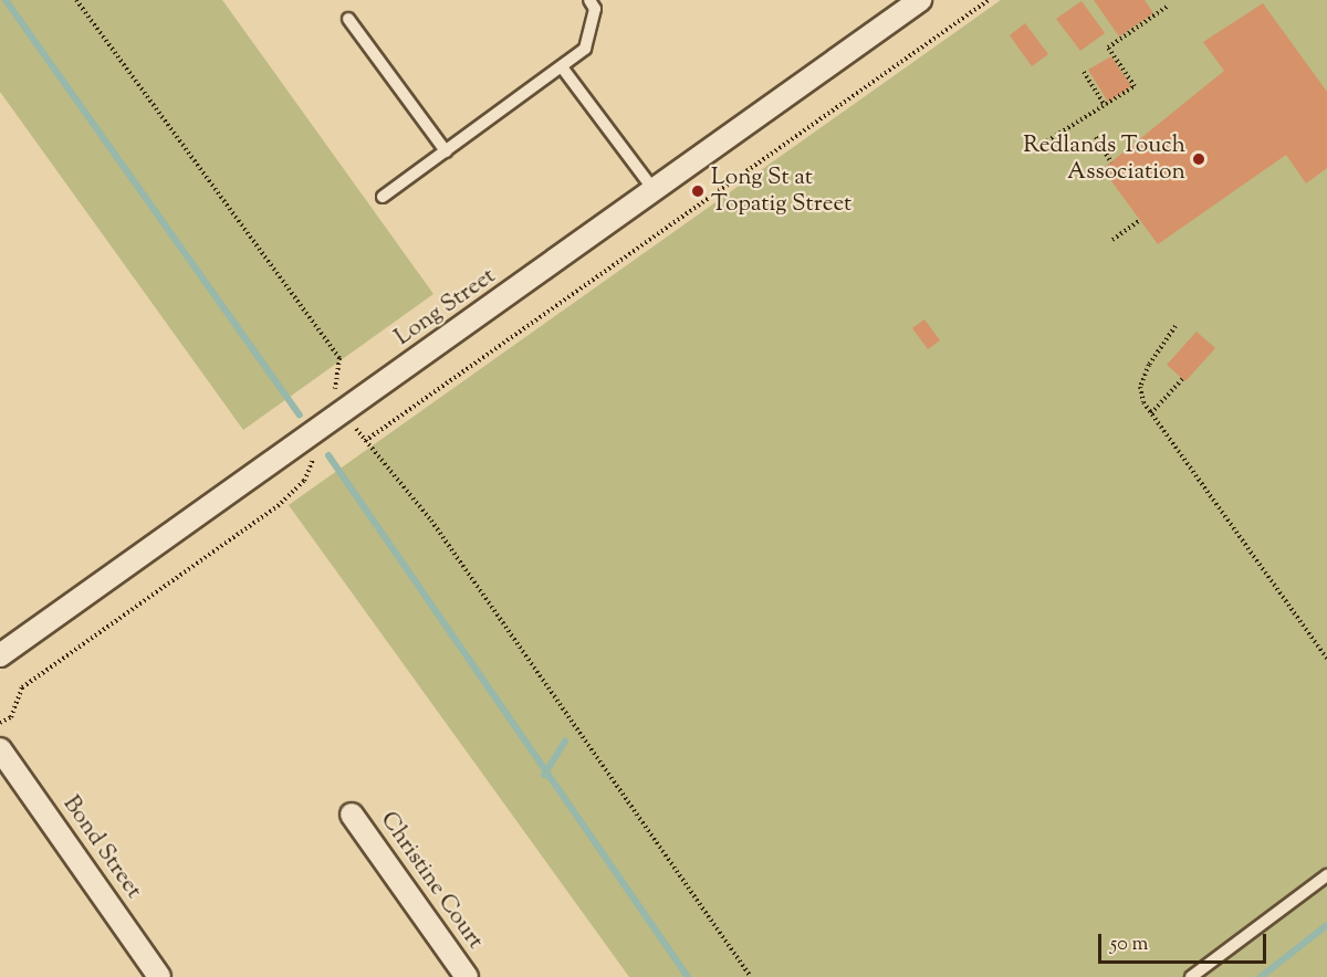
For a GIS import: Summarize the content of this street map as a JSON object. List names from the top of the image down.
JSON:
{
  "streets": {
    "street": ["Long Street", "Bond Street", "Christine Court"]
  },
  "places": ["Redlands Touch Association", "Long St at Topatig Street"],
  "scale_bar": "50 m"
}
